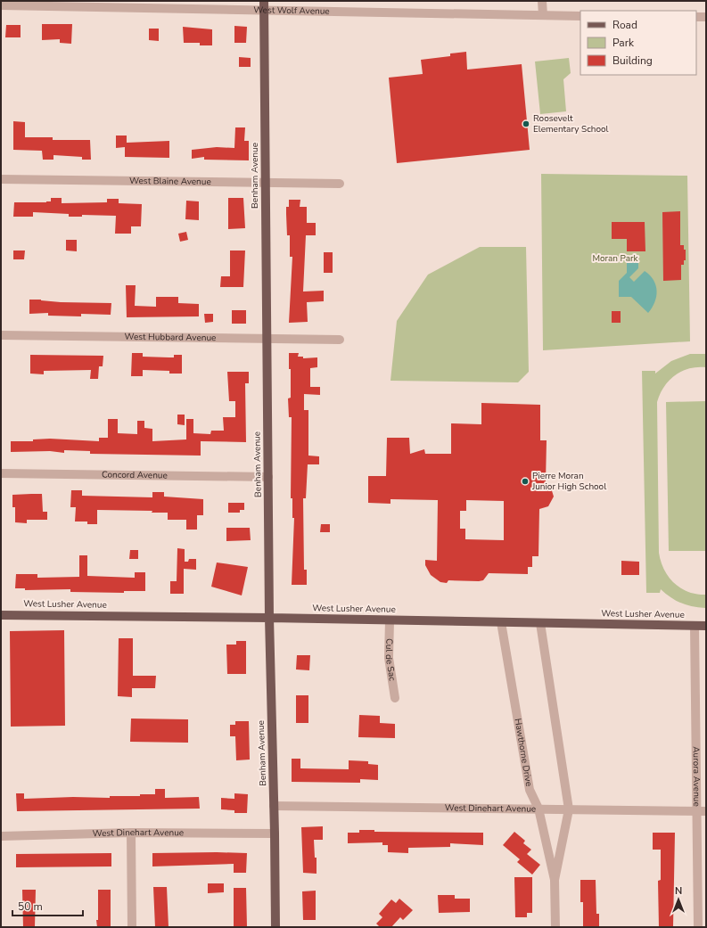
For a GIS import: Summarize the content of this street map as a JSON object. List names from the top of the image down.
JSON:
{
  "streets": {
    "main road": ["Benham Avenue", "West Lusher Avenue"],
    "street": [
      "West Wolf Avenue",
      "West Blaine Avenue",
      "West Hubbard Avenue",
      "Concord Avenue",
      "Cul de Sac",
      "Hawthorne Drive",
      "Aurora Avenue",
      "West Dinehart Avenue"
    ]
  },
  "crossings": [
    ["West Wolf Avenue", "Benham Avenue"],
    ["Benham Avenue", "West Blaine Avenue"],
    ["Benham Avenue", "West Hubbard Avenue"],
    ["Benham Avenue", "Concord Avenue"],
    ["Benham Avenue", "West Lusher Avenue"],
    ["Benham Avenue", "West Dinehart Avenue"],
    ["West Lusher Avenue", "Cul de Sac"],
    ["West Lusher Avenue", "Hawthorne Drive"],
    ["West Lusher Avenue", "Aurora Avenue"],
    ["Hawthorne Drive", "West Dinehart Avenue"],
    ["Aurora Avenue", "West Dinehart Avenue"]
  ],
  "parks": ["Moran Park"],
  "places": ["Roosevelt Elementary School", "Pierre Moran Junior High School"],
  "legend": ["Road", "Park", "Building"],
  "scale_bar": "50 m",
  "north": "top"
}
